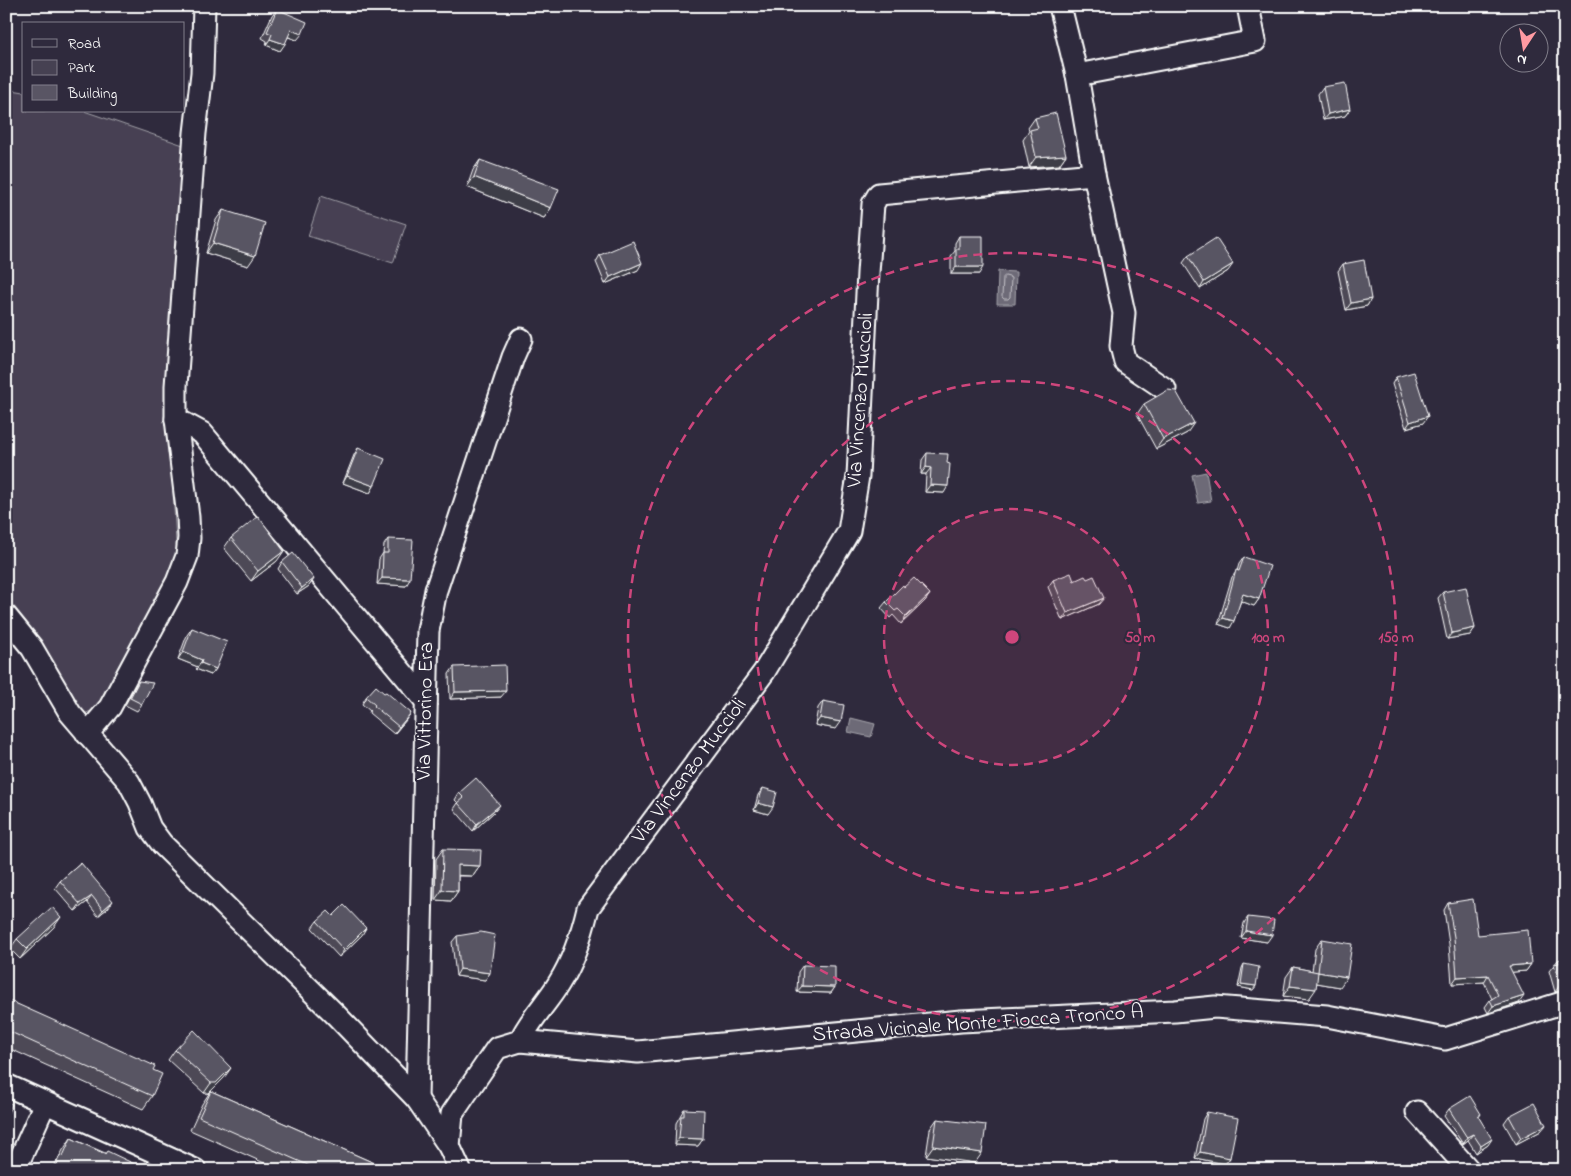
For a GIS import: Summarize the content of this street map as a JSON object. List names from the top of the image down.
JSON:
{
  "streets": {
    "street": ["Via Vincenzo Muccioli", "Via Vittorino Era", "Strada Vicinale Monte Fiocca Tronco A"]
  },
  "crossings": [
    ["Via Vincenzo Muccioli", "Strada Vicinale Monte Fiocca Tronco A"]
  ],
  "legend": ["Road", "Park", "Building"],
  "north": "bottom",
  "rings": ["50 m", "100 m", "150 m"]
}
